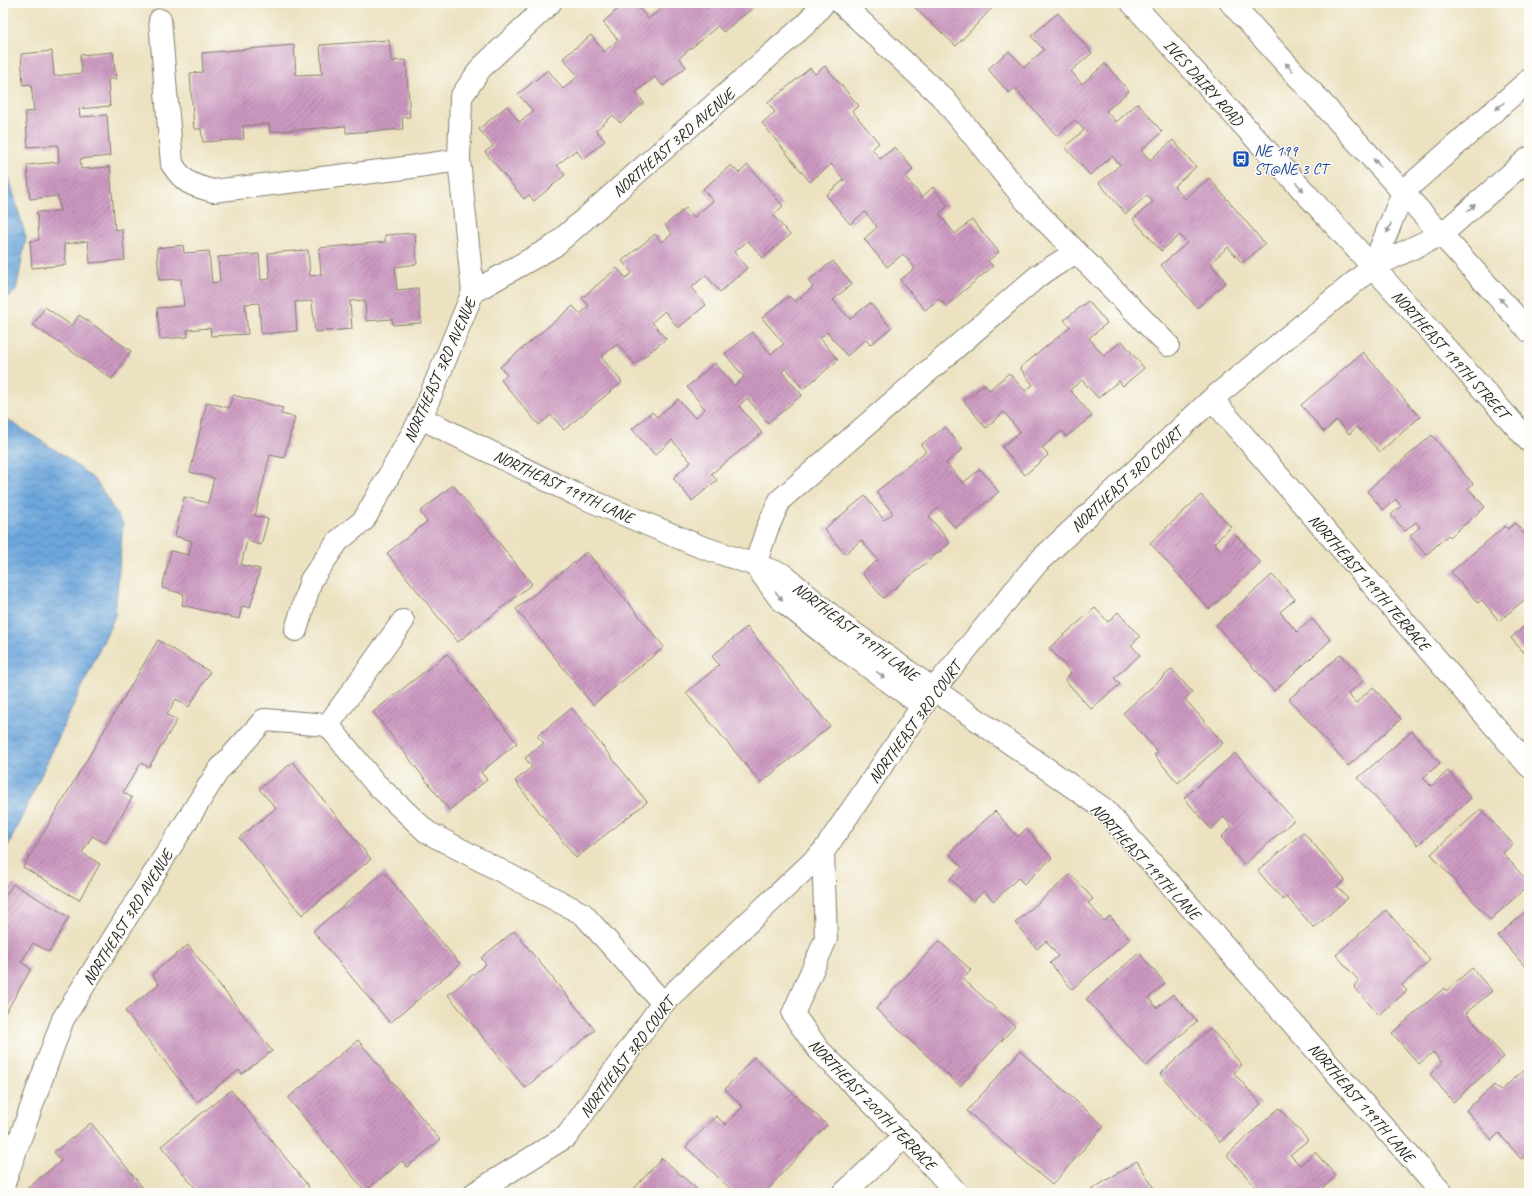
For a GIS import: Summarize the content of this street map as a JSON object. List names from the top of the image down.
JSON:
{
  "streets": {
    "street": [
      "IVES DAIRY ROAD",
      "NORTHEAST 3RD AVENUE",
      "NORTHEAST 199TH STREET",
      "NORTHEAST 3RD COURT",
      "NORTHEAST 199TH LANE",
      "NORTHEAST 199TH TERRACE",
      "NORTHEAST 200TH TERRACE"
    ]
  },
  "crossings": [
    ["IVES DAIRY ROAD", "NORTHEAST 199TH STREET"],
    ["IVES DAIRY ROAD", "NORTHEAST 3RD COURT"],
    ["NORTHEAST 3RD AVENUE", "NORTHEAST 199TH LANE"],
    ["NORTHEAST 199TH STREET", "NORTHEAST 3RD COURT"],
    ["NORTHEAST 3RD COURT", "NORTHEAST 199TH LANE"],
    ["NORTHEAST 3RD COURT", "NORTHEAST 199TH TERRACE"],
    ["NORTHEAST 3RD COURT", "NORTHEAST 200TH TERRACE"]
  ],
  "places": {
    "bus stop": ["NE 199 ST@NE 3 CT"]
  }
}
